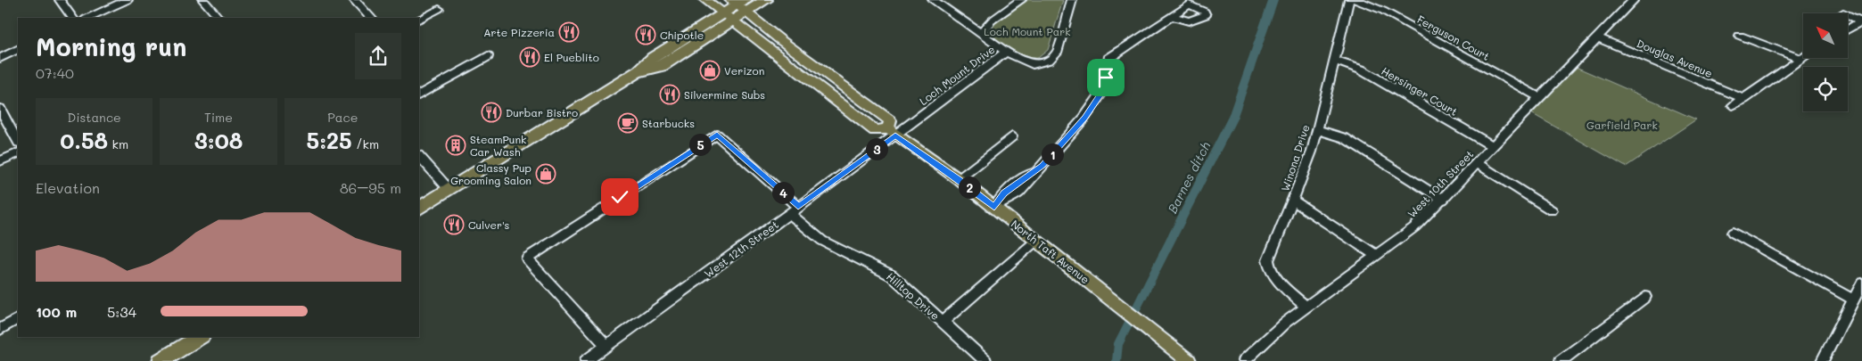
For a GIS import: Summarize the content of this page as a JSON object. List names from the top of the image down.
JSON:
{
  "streets": {
    "main road": ["North Taft Avenue"],
    "street": [
      "Ferguson Court",
      "Douglas Avenue",
      "Loch Mount Drive",
      "Hersinger Court",
      "Winona Drive",
      "West 10th Street",
      "West 12th Street",
      "Hilltop Drive"
    ]
  },
  "crossings": [
    ["Ferguson Court", "West 10th Street"],
    ["Douglas Avenue", "West 10th Street"],
    ["Loch Mount Drive", "West 12th Street"],
    ["Loch Mount Drive", "North Taft Avenue"],
    ["Hersinger Court", "Winona Drive"],
    ["Hersinger Court", "West 10th Street"],
    ["Winona Drive", "West 10th Street"],
    ["West 12th Street", "North Taft Avenue"],
    ["West 12th Street", "Hilltop Drive"]
  ],
  "water": ["Barnes ditch"],
  "parks": ["Loch Mount Park", "Garfield Park"],
  "places": {
    "restaurant": [
      "Arte Pizzeria",
      "Chipotle",
      "El Pueblito",
      "Silvermine Subs",
      "Durbar Bistro",
      "Culver's"
    ],
    "shop": ["Verizon", "Classy Pup Grooming Salon"],
    "cafe": ["Starbucks"],
    "building": ["SteamPunk Car Wash"]
  },
  "north": "top left",
  "page": {
    "heading": ["Morning run", "07:40"],
    "stats": [
      ["Distance", "0.58 km"],
      ["Time", "3:08"],
      ["Pace", "5:25 /km"]
    ],
    "pins": [
      "5",
      "3",
      "1",
      "2",
      "4"
    ],
    "chart": ["Elevation", "86–95 m"],
    "list": [
      {
        "name": "100 m",
        "note": "5:34"
      }
    ]
  }
}
